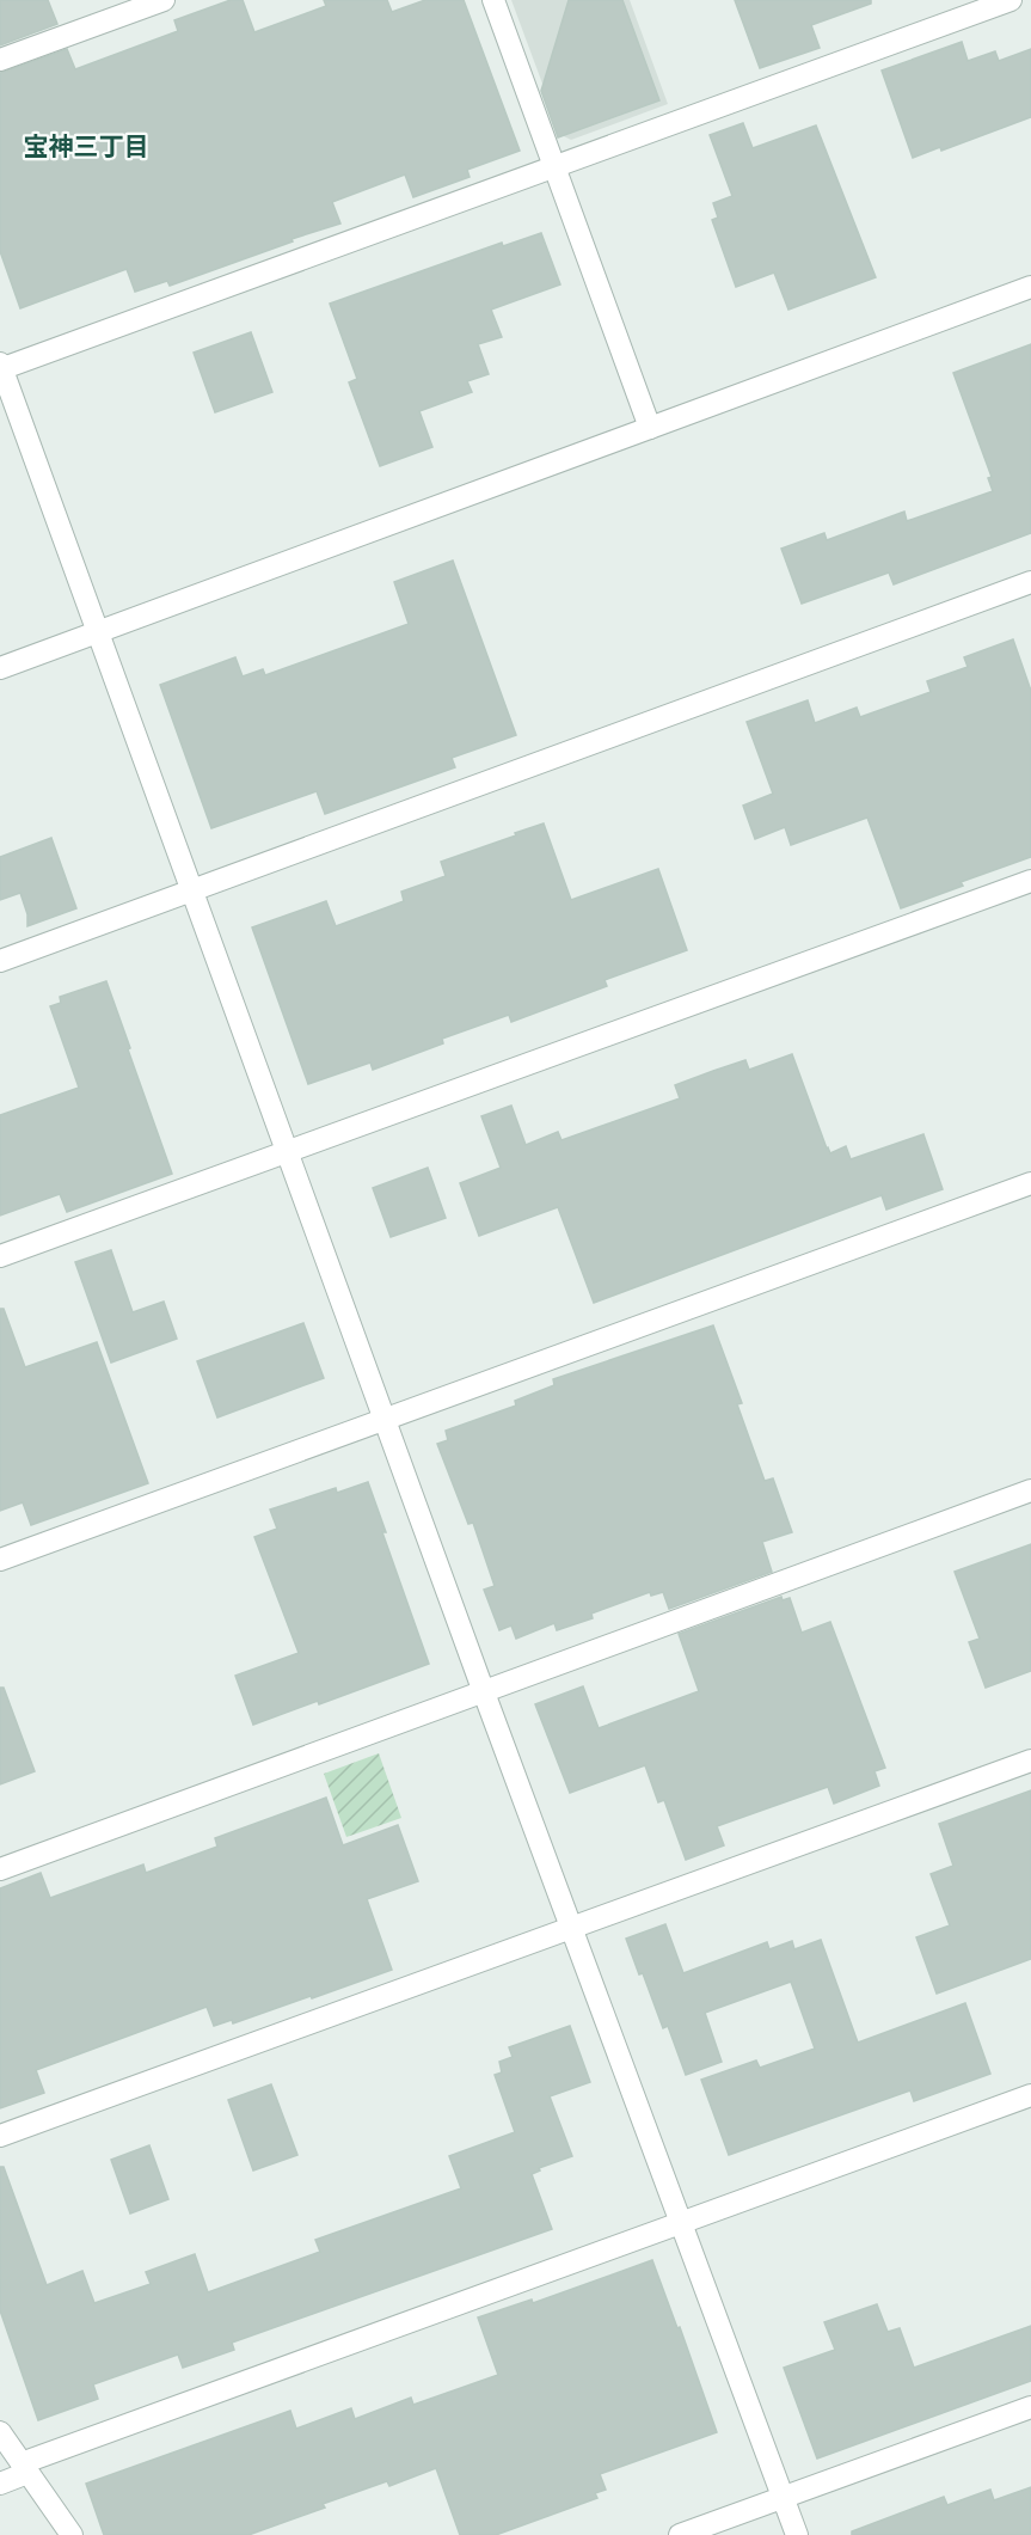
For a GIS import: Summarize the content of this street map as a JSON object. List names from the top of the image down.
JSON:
{
  "districts": ["宝神三丁目"]
}
